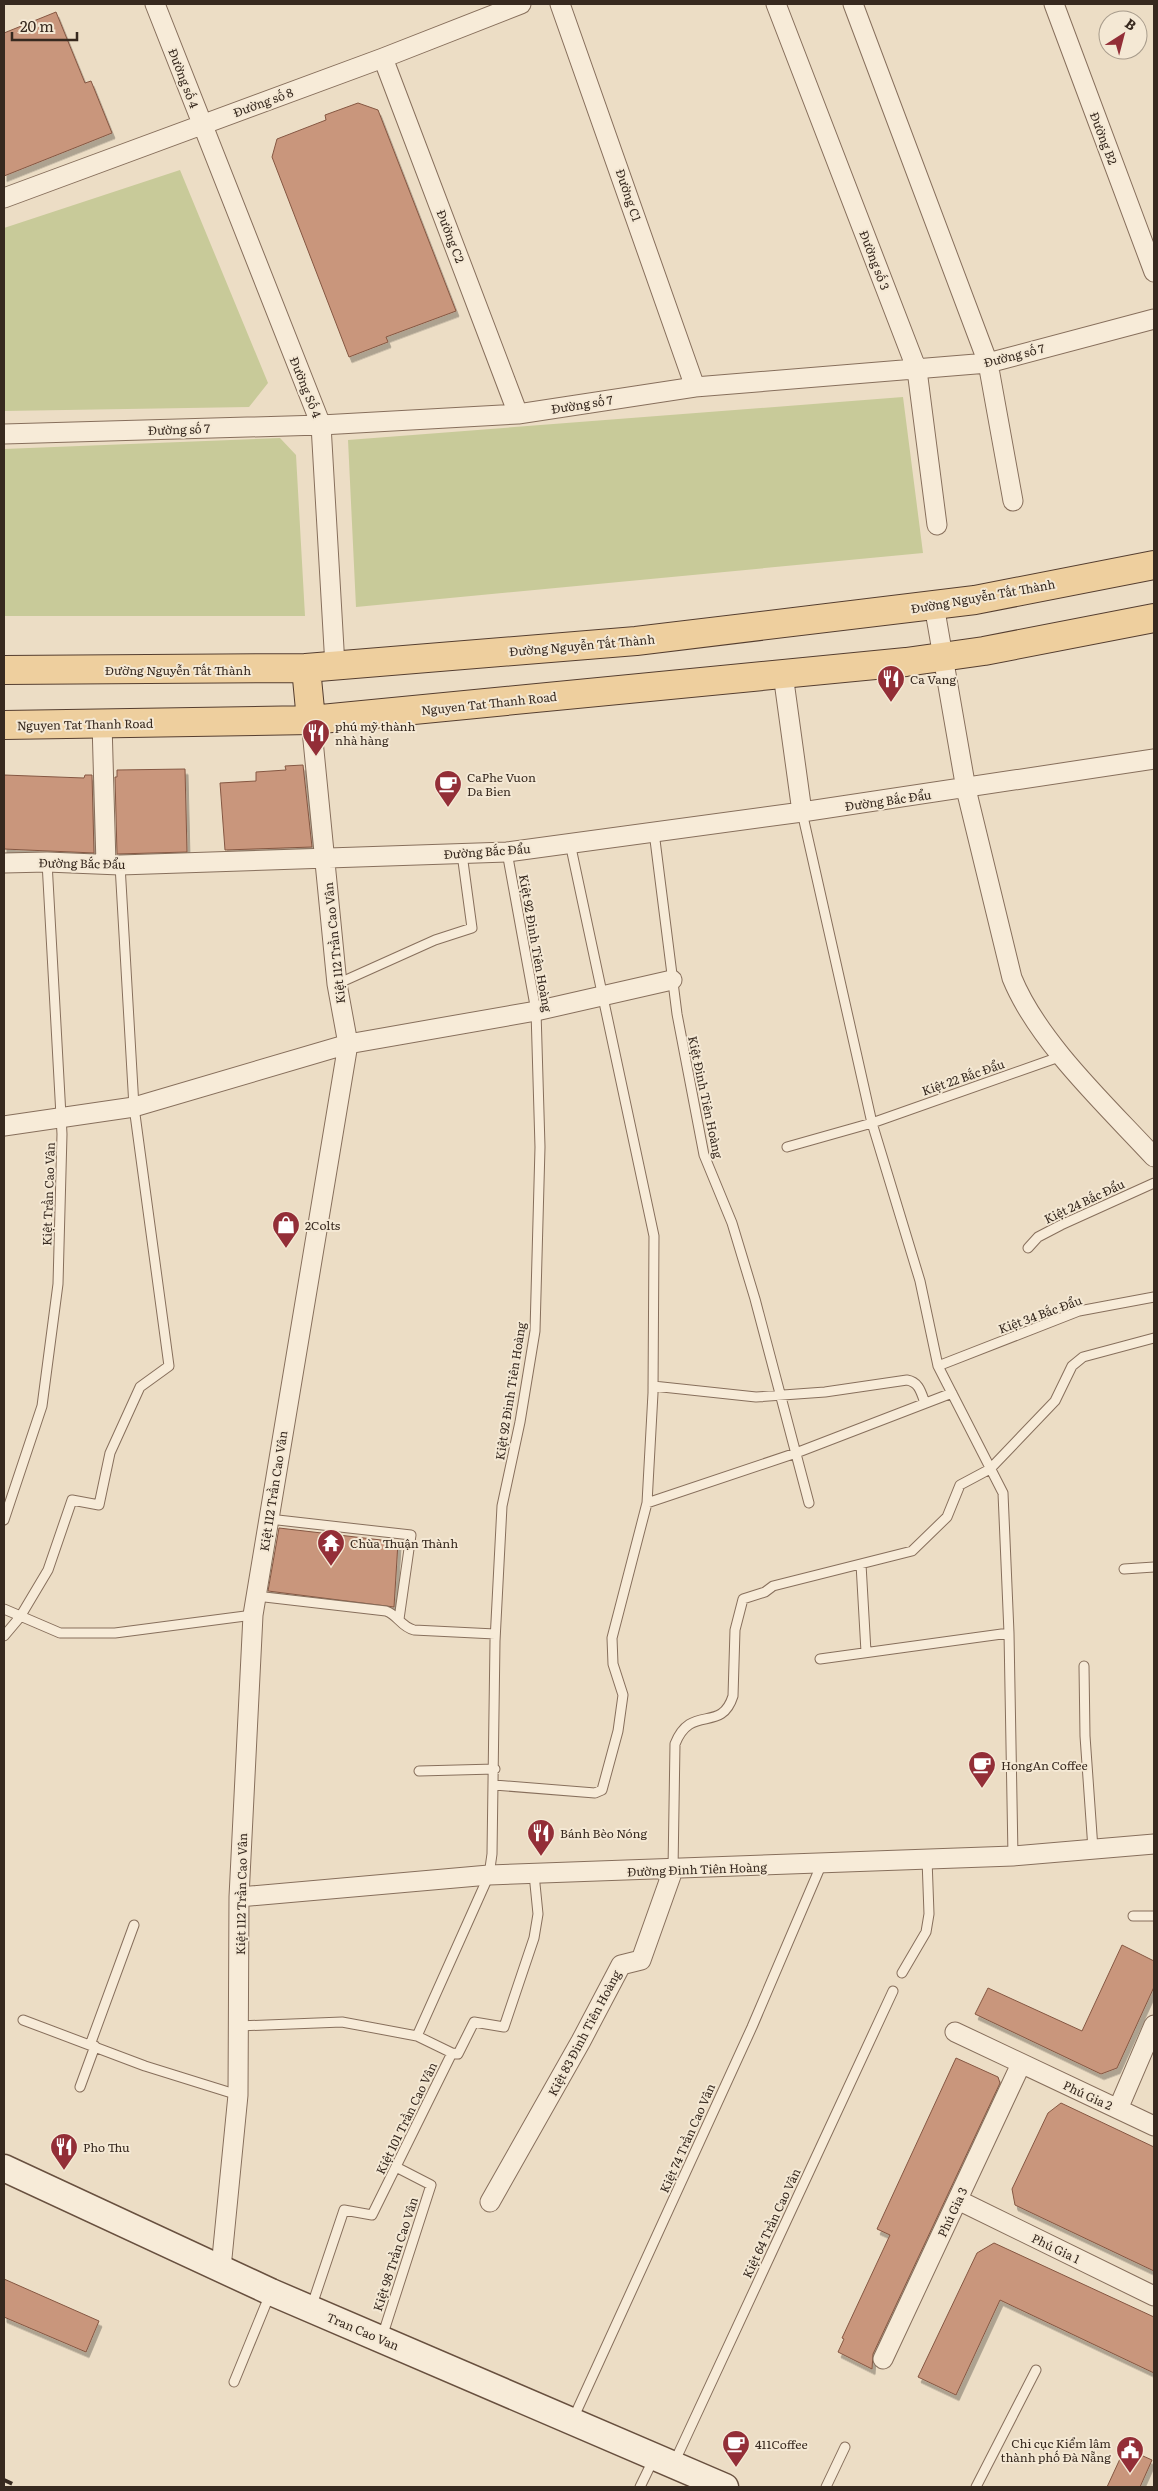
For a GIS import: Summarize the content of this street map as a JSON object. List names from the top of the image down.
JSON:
{
  "streets": {
    "main road": ["Đường Nguyễn Tất Thành", "Nguyen Tat Thanh Road", "Tran Cao Van"],
    "street": [
      "Đường số 4",
      "Đường số 8",
      "Đường B2",
      "Đường C1",
      "Đường C2",
      "Đường số 3",
      "Đường số 7",
      "Đường Số 4",
      "Đường Bắc Đẩu",
      "Kiệt 112 Trần Cao Vân",
      "Đường Đinh Tiên Hoàng",
      "Kiệt 83 Đinh Tiên Hoàng",
      "Phú Gia 2",
      "Phú Gia 3",
      "Phú Gia 1"
    ],
    "lane": [
      "Kiệt 92 Đinh Tiên Hoàng",
      "Kiệt 22 Bắc Đẩu",
      "Kiệt Đinh Tiên Hoàng",
      "Kiệt Trần Cao Vân",
      "Kiệt 24 Bắc Đẩu",
      "Kiệt 34 Bắc Đẩu",
      "Kiệt 101 Trần Cao Vân",
      "Kiệt 74 Trần Cao Vân",
      "Kiệt 64 Trần Cao Vân",
      "Kiệt 98 Trần Cao Vân"
    ]
  },
  "crossings": [
    ["Đường số 4", "Đường số 8"],
    ["Đường số 4", "Đường Số 4"],
    ["Đường số 8", "Đường C2"],
    ["Đường số 8", "Đường Số 4"],
    ["Đường C1", "Đường số 7"],
    ["Đường C2", "Đường số 7"],
    ["Đường số 3", "Đường số 7"],
    ["Đường số 7", "Đường Số 4"],
    ["Đường Số 4", "Đường Nguyễn Tất Thành"],
    ["Nguyen Tat Thanh Road", "Kiệt 112 Trần Cao Vân"],
    ["Đường Bắc Đẩu", "Kiệt 112 Trần Cao Vân"],
    ["Đường Bắc Đẩu", "Kiệt 92 Đinh Tiên Hoàng"],
    ["Đường Bắc Đẩu", "Kiệt Đinh Tiên Hoàng"],
    ["Đường Bắc Đẩu", "Kiệt Trần Cao Vân"],
    ["Kiệt 112 Trần Cao Vân", "Đường Đinh Tiên Hoàng"],
    ["Kiệt 112 Trần Cao Vân", "Kiệt 101 Trần Cao Vân"],
    ["Kiệt 112 Trần Cao Vân", "Tran Cao Van"],
    ["Kiệt 92 Đinh Tiên Hoàng", "Đường Đinh Tiên Hoàng"],
    ["Đường Đinh Tiên Hoàng", "Kiệt 83 Đinh Tiên Hoàng"],
    ["Đường Đinh Tiên Hoàng", "Kiệt 74 Trần Cao Vân"],
    ["Phú Gia 2", "Phú Gia 3"],
    ["Kiệt 101 Trần Cao Vân", "Kiệt 98 Trần Cao Vân"],
    ["Kiệt 101 Trần Cao Vân", "Tran Cao Van"],
    ["Kiệt 74 Trần Cao Vân", "Tran Cao Van"],
    ["Phú Gia 3", "Phú Gia 1"],
    ["Kiệt 64 Trần Cao Vân", "Tran Cao Van"],
    ["Kiệt 98 Trần Cao Vân", "Tran Cao Van"]
  ],
  "places": {
    "restaurant": [
      "Ca Vang",
      "phú mỹ thành nhà hàng",
      "Bánh Bèo Nóng",
      "Pho Thu"
    ],
    "cafe": ["CaPhe Vuon Da Bien", "HongAn Coffee", "411Coffee"],
    "shop": ["2Colts"],
    "temple": ["Chùa Thuận Thành"],
    "public building": ["Chi cục Kiểm lâm thành phố Đà Nẵng"]
  },
  "scale_bar": "20 m",
  "north": "top right"
}
